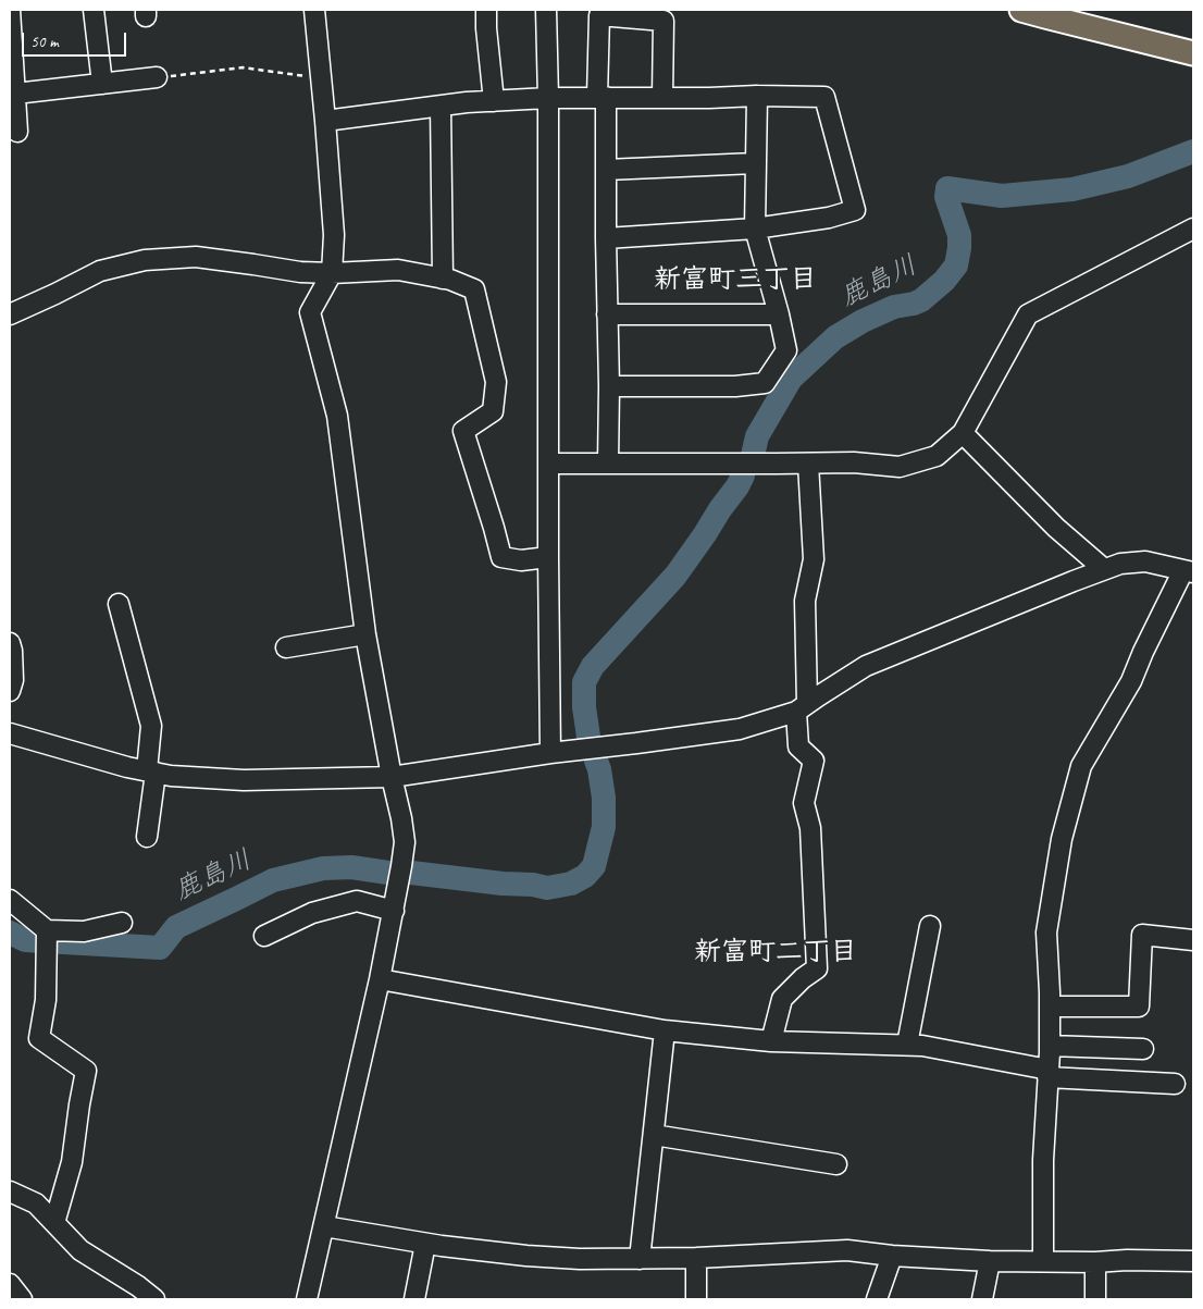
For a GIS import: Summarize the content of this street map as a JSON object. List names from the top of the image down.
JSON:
{
  "districts": ["新富町三丁目", "新富町二丁目"],
  "water": ["鹿島川"],
  "scale_bar": "50 m"
}
